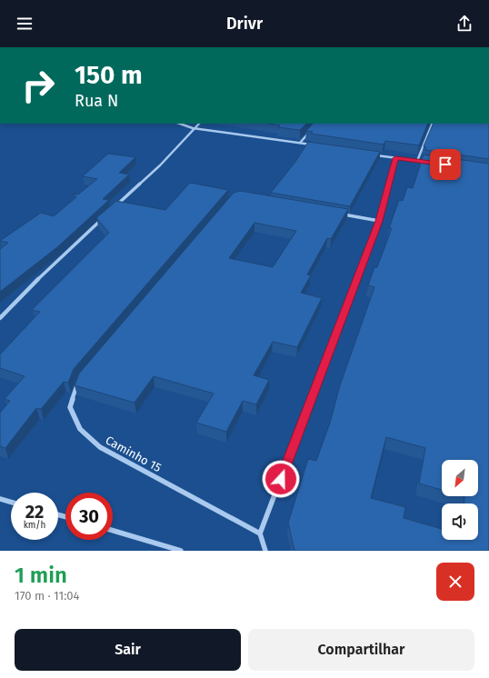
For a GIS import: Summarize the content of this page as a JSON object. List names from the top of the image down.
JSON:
{
  "streets": {
    "street": ["Caminho 15"]
  },
  "north": "bottom left",
  "page": {
    "header": "Drivr",
    "turn": ["150 m", "Rua N"],
    "speed": "22 km/h",
    "limit": "30",
    "heading": ["1 min", "170 m · 11:04"],
    "buttons": ["Sair", "Compartilhar"]
  }
}
